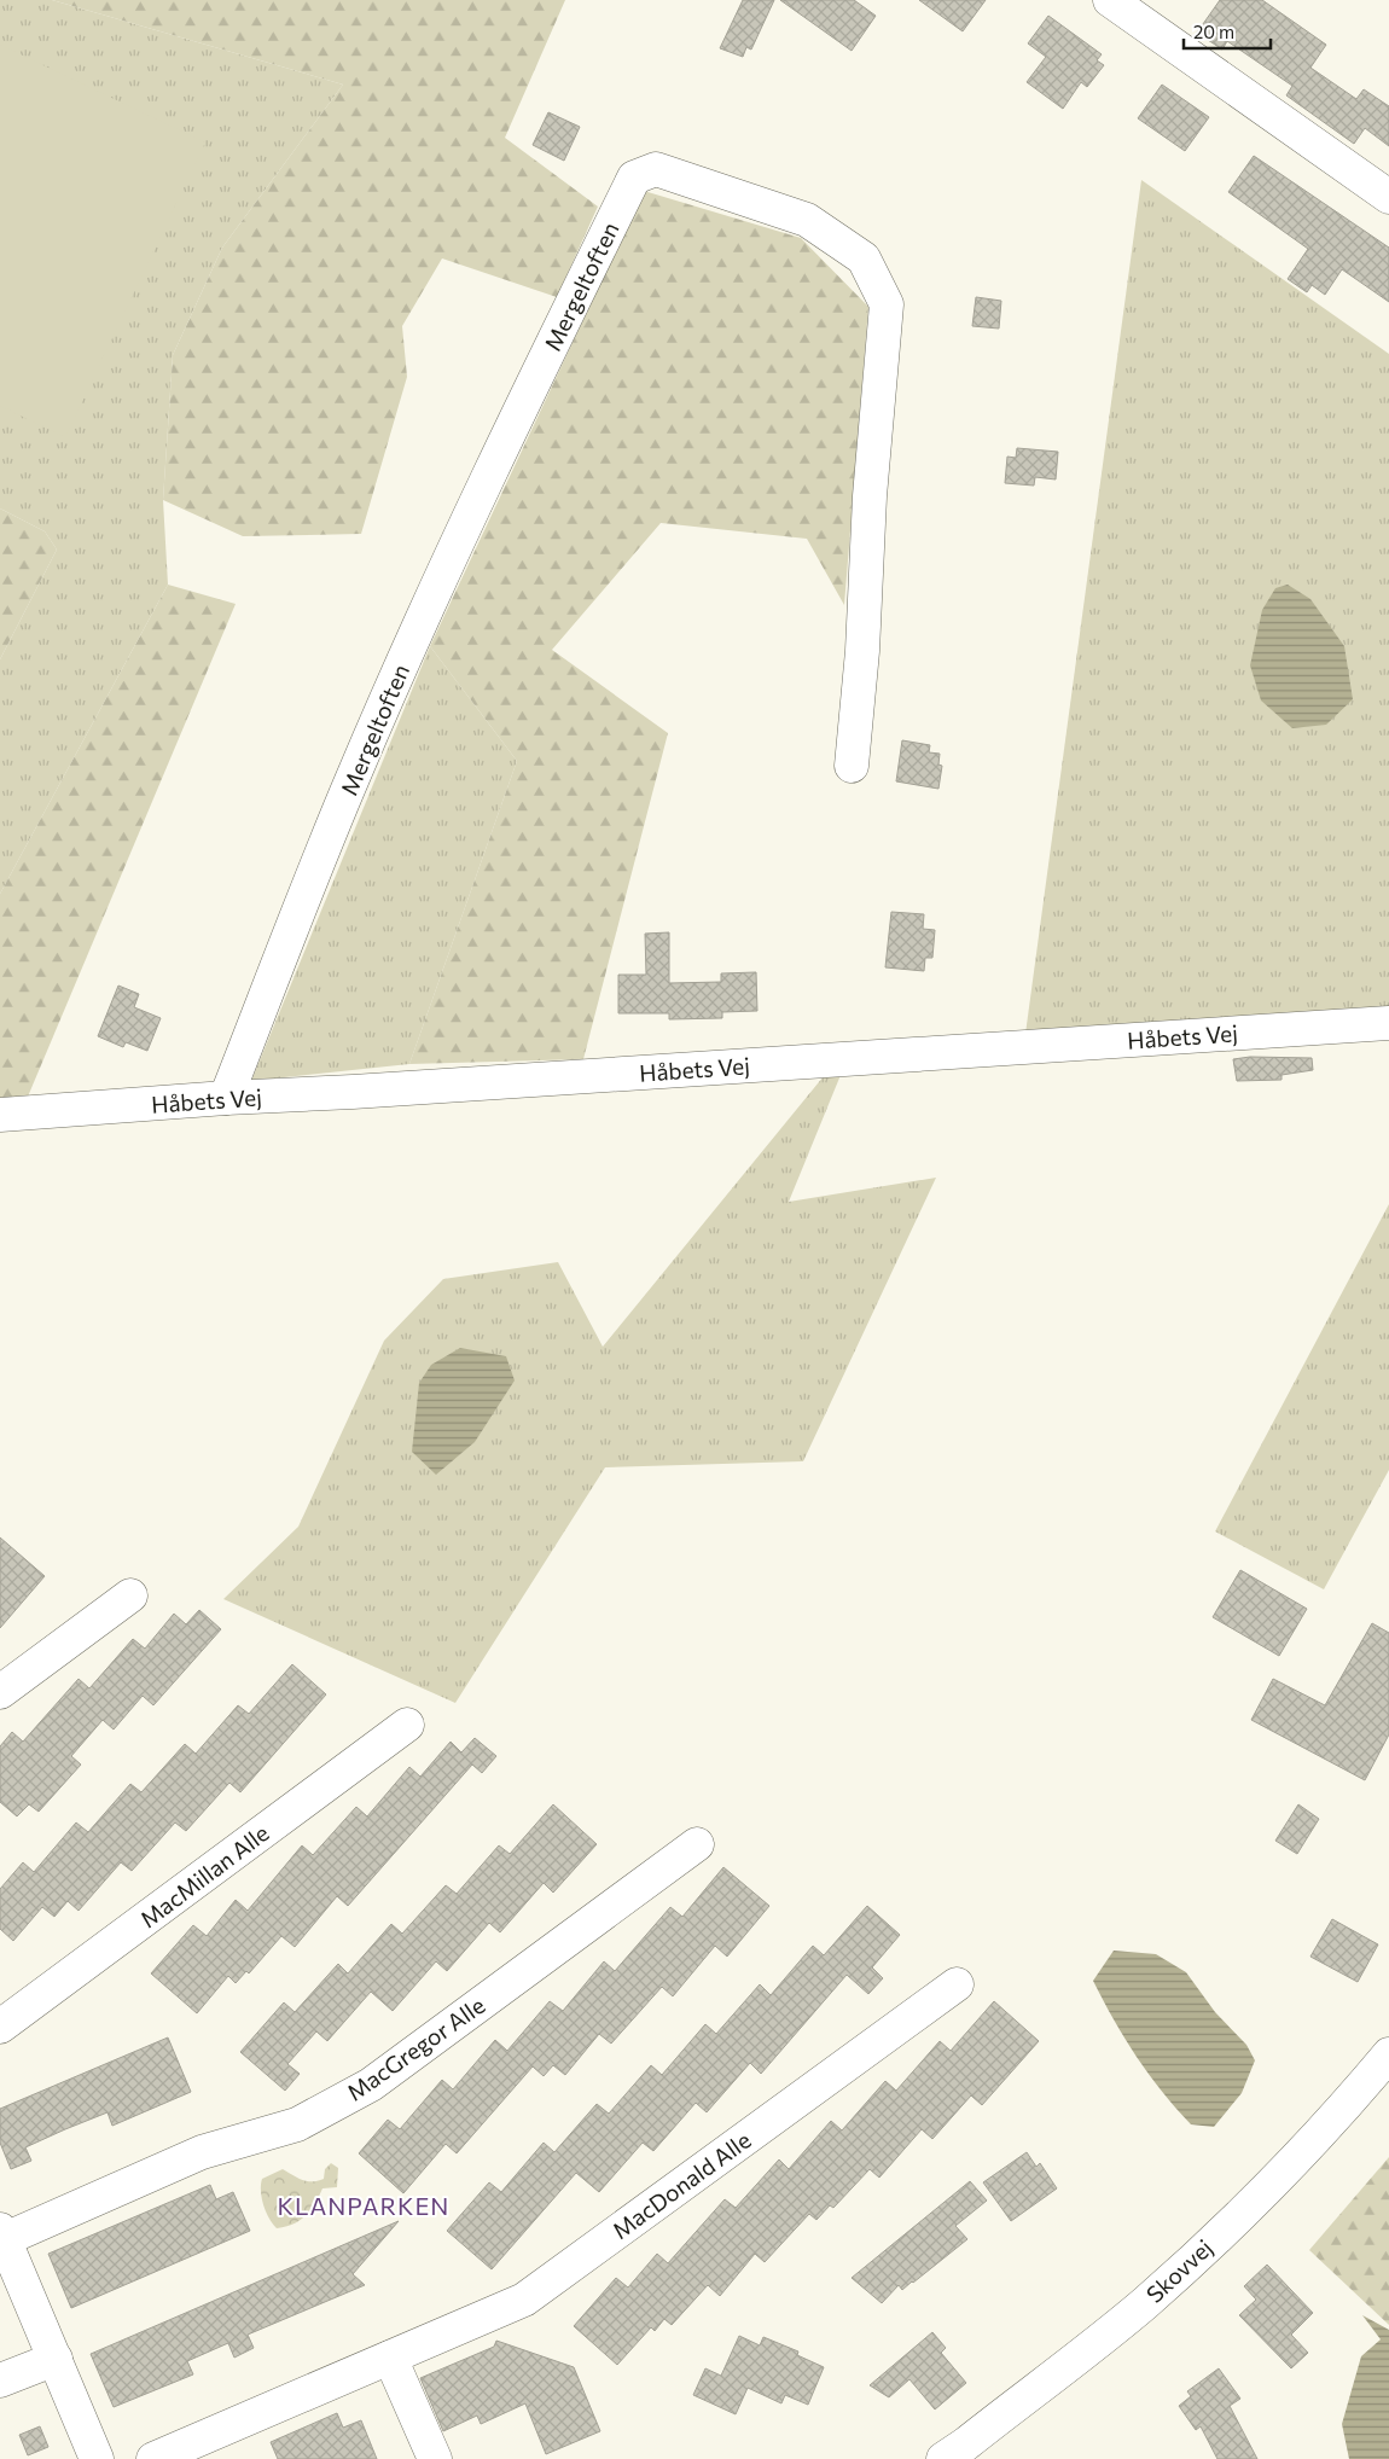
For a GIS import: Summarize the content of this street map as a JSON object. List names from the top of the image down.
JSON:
{
  "streets": {
    "street": [
      "Mergeltoften",
      "Håbets Vej",
      "MacMillan Alle",
      "MacGregor Alle",
      "MacDonald Alle",
      "Skovvej"
    ]
  },
  "crossings": [
    ["Mergeltoften", "Håbets Vej"]
  ],
  "districts": ["KLANPARKEN"],
  "scale_bar": "20 m"
}
